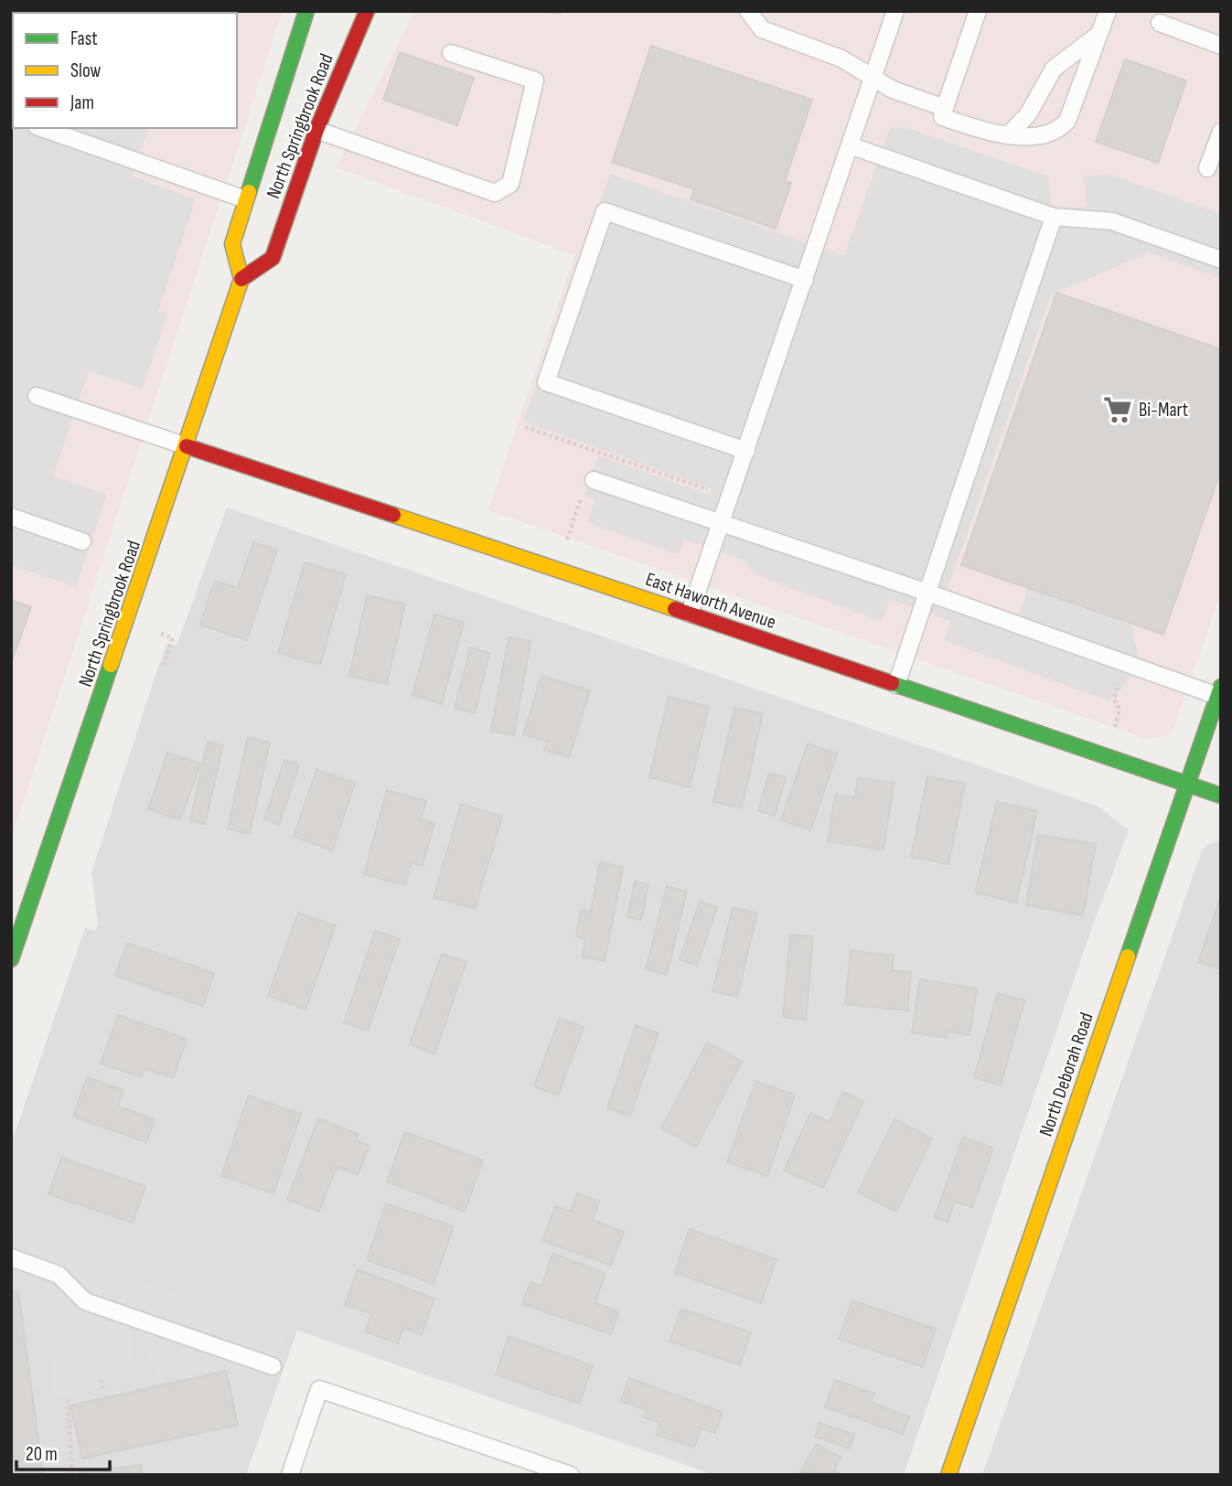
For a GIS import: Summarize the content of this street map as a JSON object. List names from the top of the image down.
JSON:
{
  "streets": {
    "street": ["North Springbrook Road", "East Haworth Avenue", "North Deborah Road"]
  },
  "crossings": [
    ["North Springbrook Road", "East Haworth Avenue"],
    ["East Haworth Avenue", "North Deborah Road"]
  ],
  "places": {
    "supermarket": ["Bi-Mart"]
  },
  "legend": ["Fast", "Slow", "Jam"],
  "scale_bar": "20 m"
}
